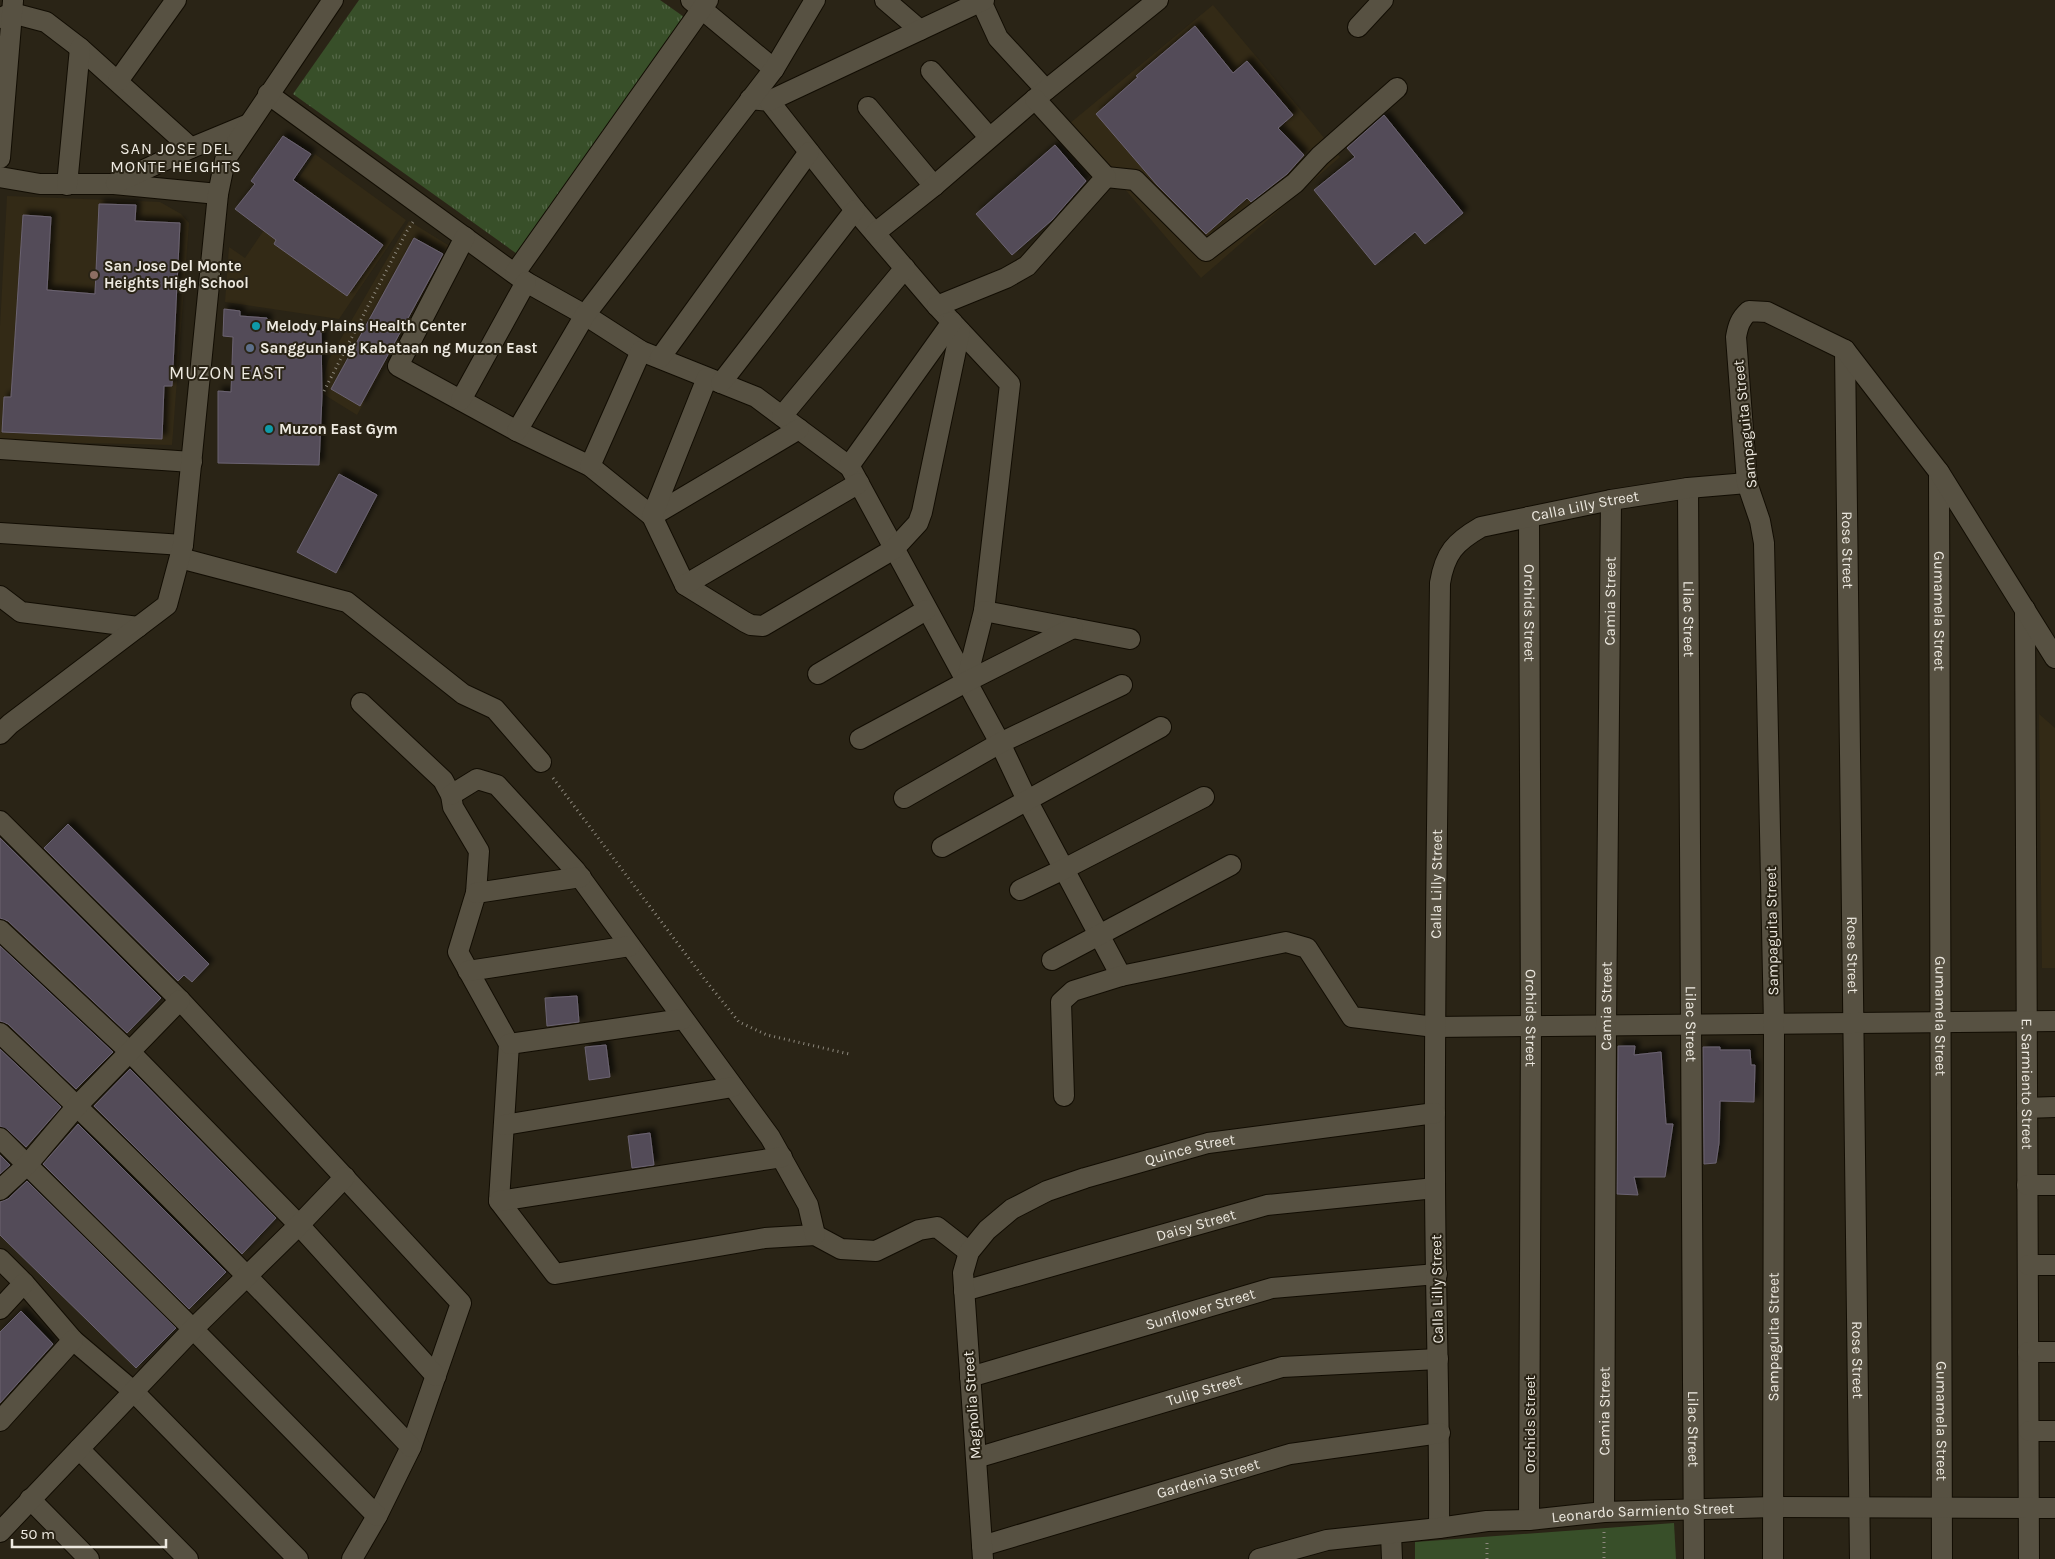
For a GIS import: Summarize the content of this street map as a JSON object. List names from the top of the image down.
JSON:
{
  "streets": {
    "street": [
      "Sampaguita Street",
      "Calla Lilly Street",
      "Rose Street",
      "Camia Street",
      "Gumamela Street",
      "Orchids Street",
      "Lilac Street",
      "E. Sarmiento Street",
      "Quince Street",
      "Daisy Street",
      "Sunflower Street",
      "Tulip Street",
      "Magnolia Street",
      "Gardenia Street",
      "Leonardo Sarmiento Street"
    ]
  },
  "crossings": [
    ["Sampaguita Street", "Calla Lilly Street"],
    ["Sampaguita Street", "Rose Street"],
    ["Sampaguita Street", "Leonardo Sarmiento Street"],
    ["Calla Lilly Street", "Camia Street"],
    ["Calla Lilly Street", "Orchids Street"],
    ["Calla Lilly Street", "Lilac Street"],
    ["Calla Lilly Street", "Quince Street"],
    ["Calla Lilly Street", "Daisy Street"],
    ["Calla Lilly Street", "Sunflower Street"],
    ["Calla Lilly Street", "Tulip Street"],
    ["Calla Lilly Street", "Gardenia Street"],
    ["Calla Lilly Street", "Leonardo Sarmiento Street"],
    ["Rose Street", "Leonardo Sarmiento Street"],
    ["Camia Street", "Leonardo Sarmiento Street"],
    ["Gumamela Street", "Leonardo Sarmiento Street"],
    ["Orchids Street", "Leonardo Sarmiento Street"],
    ["Lilac Street", "Leonardo Sarmiento Street"],
    ["E. Sarmiento Street", "Leonardo Sarmiento Street"],
    ["Quince Street", "Magnolia Street"],
    ["Daisy Street", "Magnolia Street"],
    ["Sunflower Street", "Magnolia Street"],
    ["Tulip Street", "Magnolia Street"],
    ["Magnolia Street", "Gardenia Street"]
  ],
  "districts": ["SAN JOSE DEL MONTE HEIGHTS", "MUZON EAST"],
  "places": [
    "San Jose Del Monte Heights High School",
    "Melody Plains Health Center",
    "Sangguniang Kabataan ng Muzon East",
    "Muzon East Gym"
  ],
  "scale_bar": "50 m"
}
